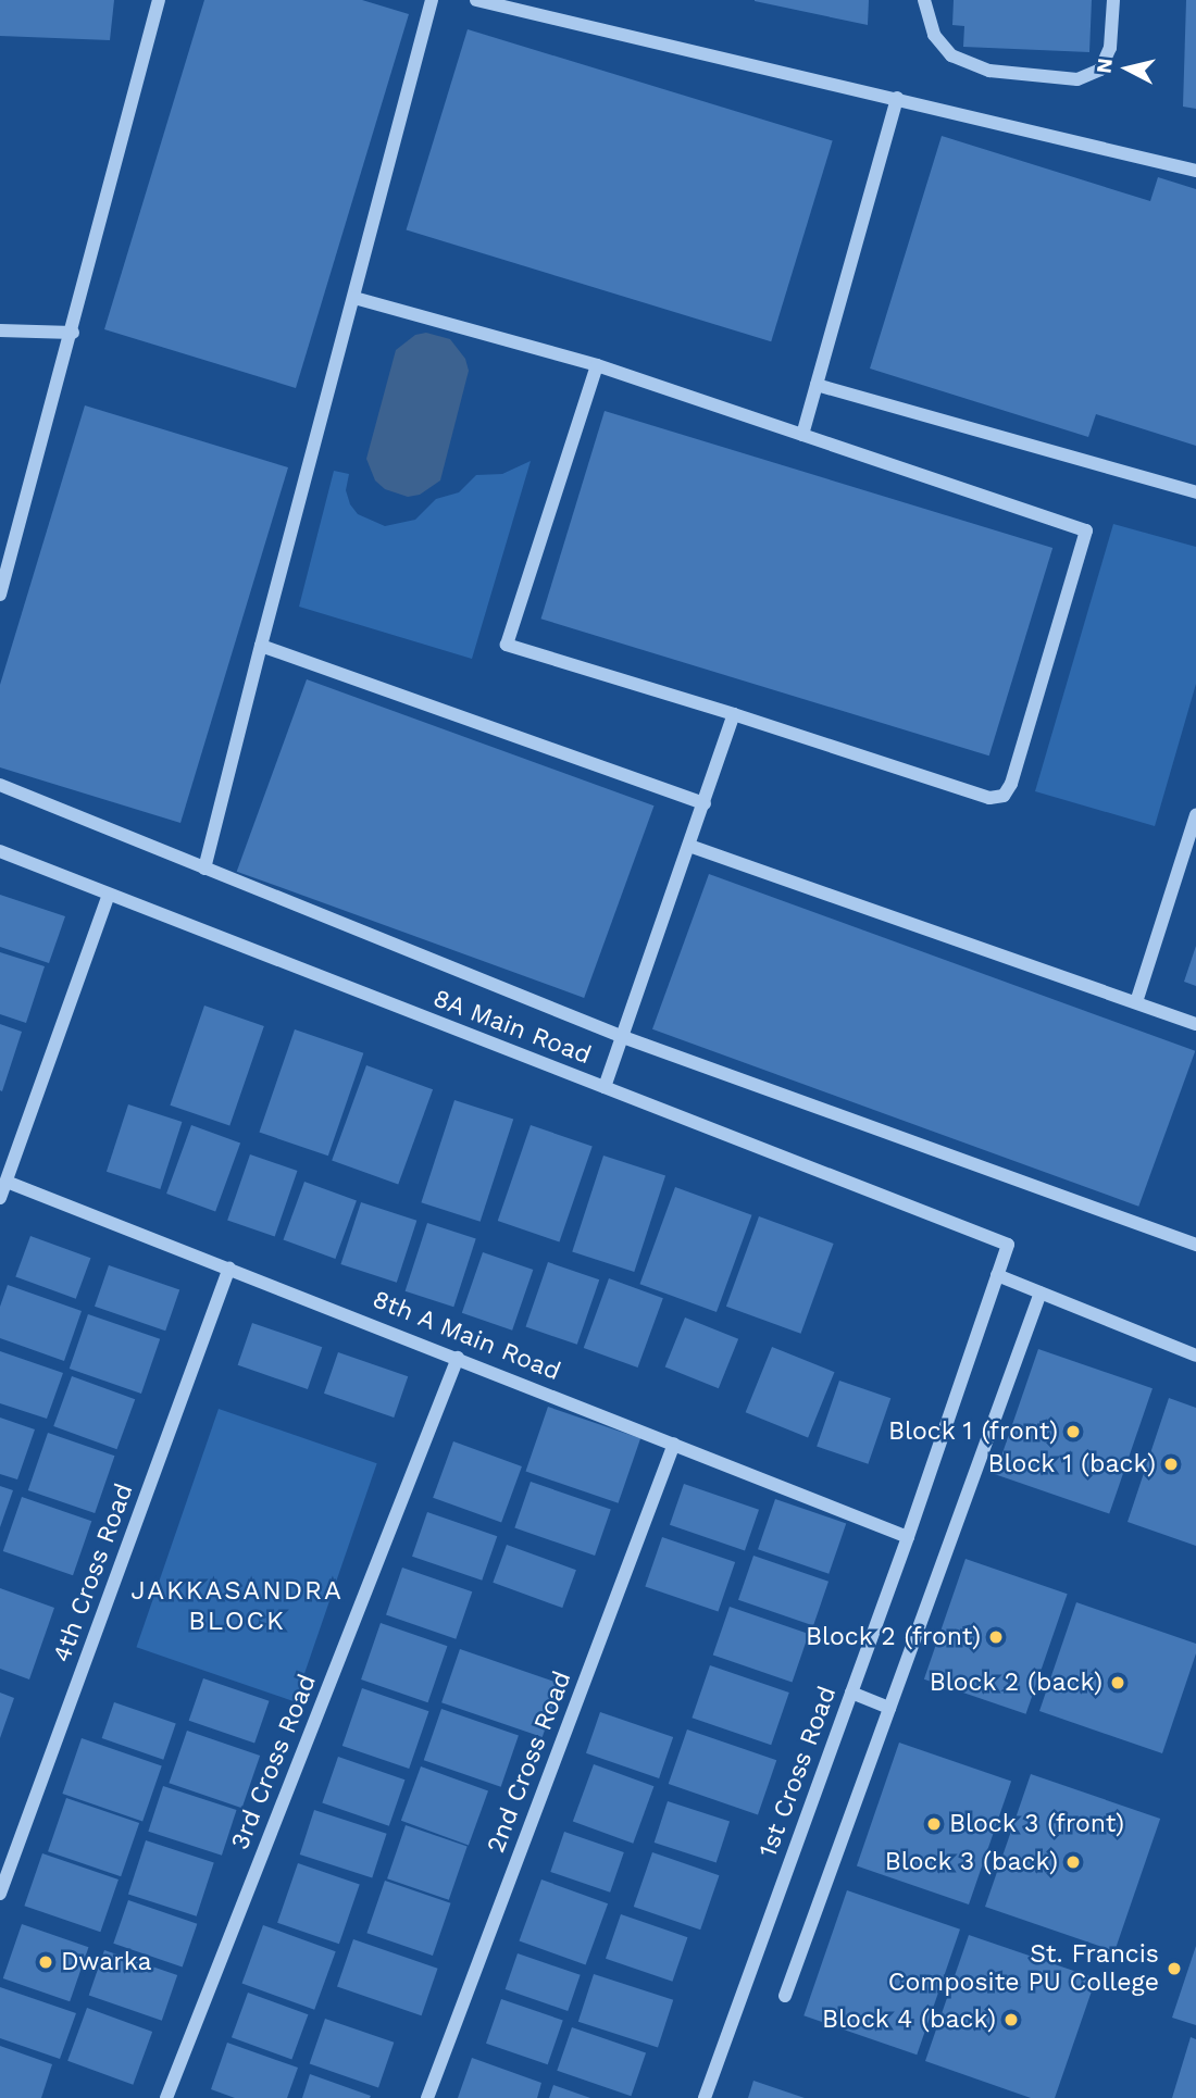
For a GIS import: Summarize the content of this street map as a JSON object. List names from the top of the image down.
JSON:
{
  "streets": {
    "street": [
      "8A Main Road",
      "8th A Main Road",
      "4th Cross Road",
      "3rd Cross Road",
      "2nd Cross Road",
      "1st Cross Road"
    ]
  },
  "crossings": [
    ["8A Main Road", "1st Cross Road"],
    ["8th A Main Road", "4th Cross Road"],
    ["8th A Main Road", "3rd Cross Road"],
    ["8th A Main Road", "2nd Cross Road"],
    ["8th A Main Road", "1st Cross Road"]
  ],
  "districts": ["JAKKASANDRA BLOCK"],
  "places": [
    "Block 1 (front)",
    "Block 1 (back)",
    "Block 2 (front)",
    "Block 2 (back)",
    "Block 3 (front)",
    "Block 3 (back)",
    "Dwarka",
    "St. Francis Composite PU College",
    "Block 4 (back)"
  ],
  "north": "left"
}
